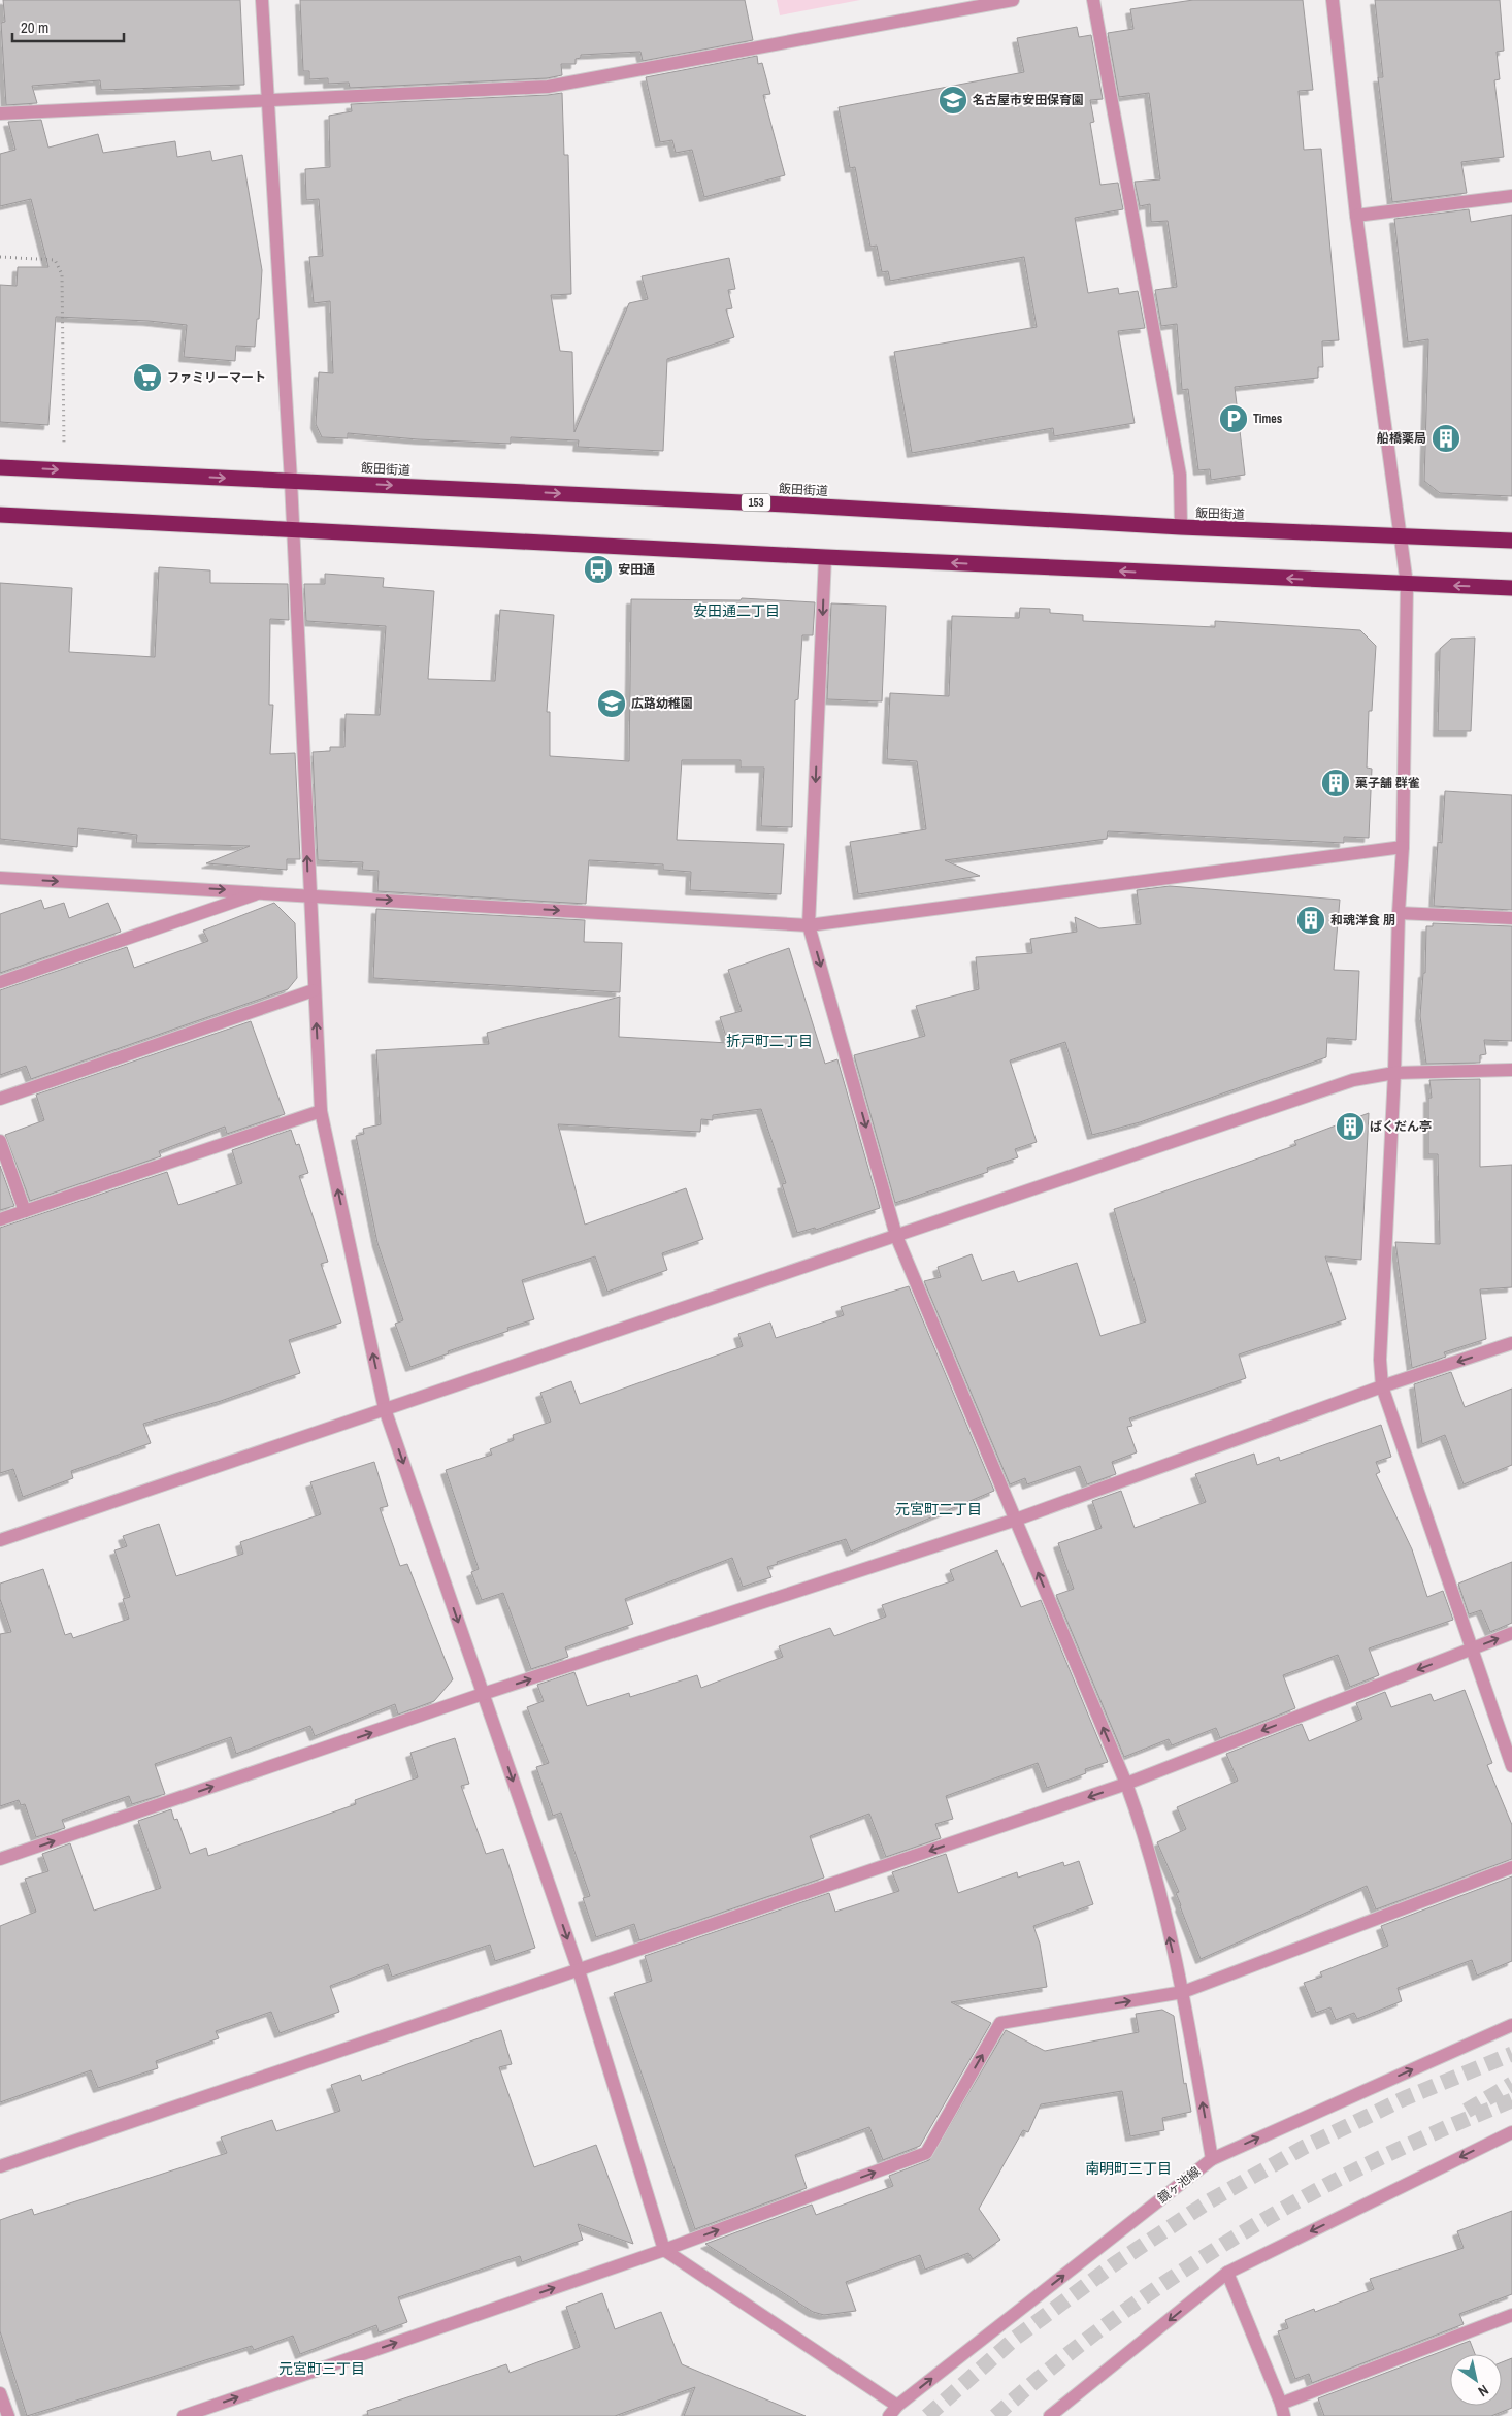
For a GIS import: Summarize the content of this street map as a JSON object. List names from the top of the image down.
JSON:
{
  "streets": {
    "highway": ["飯田街道", "153"],
    "street": ["鏡ヶ池線"]
  },
  "districts": [
    "安田通二丁目",
    "折戸町二丁目",
    "元宮町二丁目",
    "南明町三丁目",
    "元宮町三丁目"
  ],
  "places": {
    "school or university": ["名古屋市安田保育園", "広路幼稚園"],
    "supermarket": ["ファミリーマート"],
    "parking": ["Times"],
    "building": [
      "船橋薬局",
      "菓子舗 群雀",
      "和魂洋食 朋",
      "ばくだん亭"
    ],
    "bus stop": ["安田通"]
  },
  "scale_bar": "20 m",
  "north": "bottom right"
}
